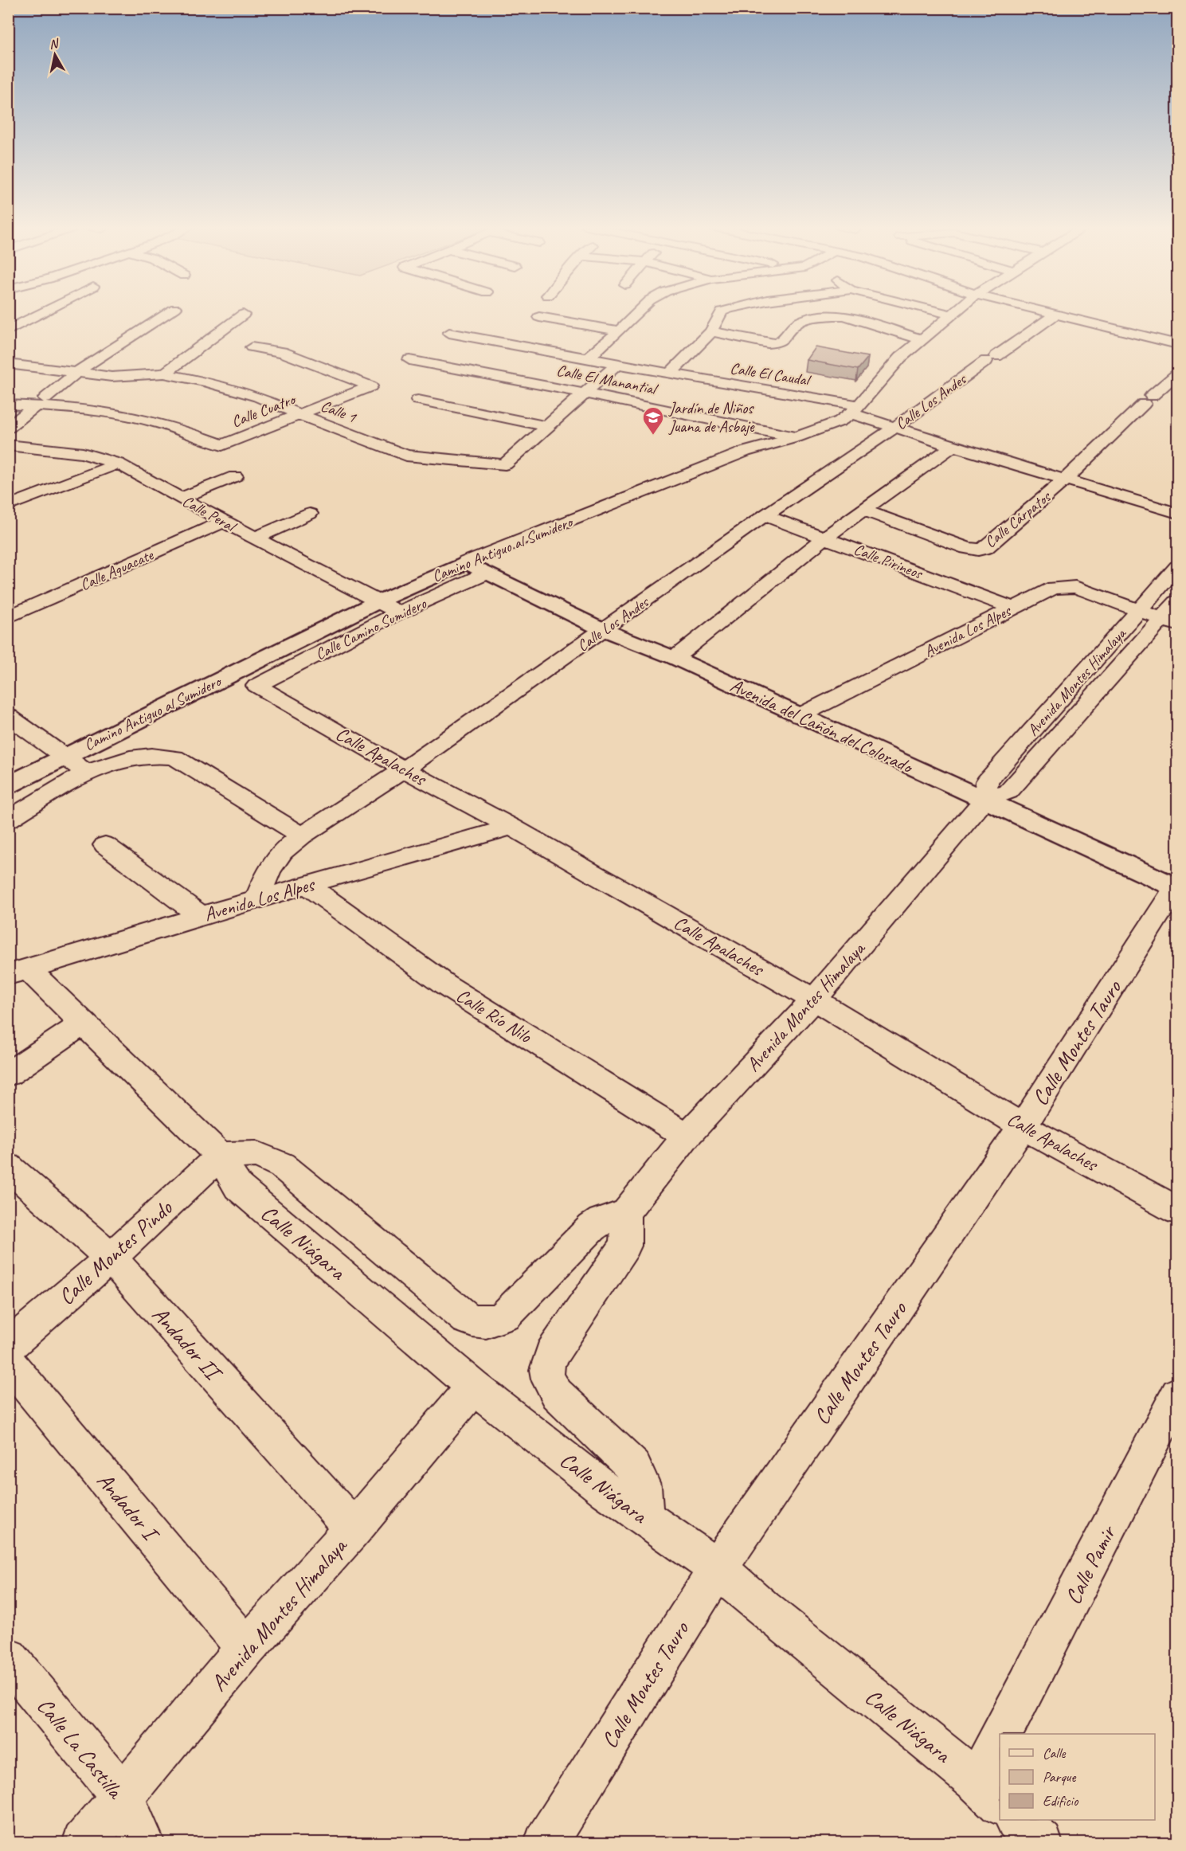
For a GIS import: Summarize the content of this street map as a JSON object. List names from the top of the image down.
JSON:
{
  "streets": {
    "main road": ["Camino Antiguo al Sumidero", "Avenida del Cañón del Colorado"],
    "street": [
      "Calle El Caudal",
      "Calle El Manantial",
      "Calle Los Andes",
      "Calle Cuatro",
      "Calle 1",
      "Calle Peral",
      "Calle Cárpatos",
      "Calle Pirineos",
      "Calle Aguacate",
      "Calle Camino Sumidero",
      "Avenida Los Alpes",
      "Avenida Montes Himalaya",
      "Calle Apalaches",
      "Calle Río Nilo",
      "Calle Montes Tauro",
      "Calle Niágara",
      "Calle Montes Pindo",
      "Andador II",
      "Andador I",
      "Calle Pamir",
      "Calle La Castilla"
    ]
  },
  "crossings": [
    ["Calle El Caudal", "Calle Los Andes"],
    ["Calle El Caudal", "Calle Cárpatos"],
    ["Calle El Caudal", "Camino Antiguo al Sumidero"],
    ["Calle El Manantial", "Camino Antiguo al Sumidero"],
    ["Calle Los Andes", "Calle Pirineos"],
    ["Calle Los Andes", "Avenida Los Alpes"],
    ["Calle Los Andes", "Avenida del Cañón del Colorado"],
    ["Calle Los Andes", "Calle Apalaches"],
    ["Calle Cuatro", "Calle 1"],
    ["Calle Peral", "Camino Antiguo al Sumidero"],
    ["Calle Peral", "Calle Aguacate"],
    ["Calle Peral", "Calle Camino Sumidero"],
    ["Camino Antiguo al Sumidero", "Avenida del Cañón del Colorado"],
    ["Calle Pirineos", "Avenida Los Alpes"],
    ["Calle Camino Sumidero", "Avenida del Cañón del Colorado"],
    ["Calle Camino Sumidero", "Calle Apalaches"],
    ["Avenida Los Alpes", "Avenida Montes Himalaya"],
    ["Avenida Los Alpes", "Avenida del Cañón del Colorado"],
    ["Avenida Los Alpes", "Calle Apalaches"],
    ["Avenida Los Alpes", "Calle Río Nilo"],
    ["Avenida Los Alpes", "Calle Niágara"],
    ["Avenida Montes Himalaya", "Avenida del Cañón del Colorado"],
    ["Avenida Montes Himalaya", "Calle Apalaches"],
    ["Avenida Montes Himalaya", "Calle Río Nilo"],
    ["Avenida Montes Himalaya", "Calle Niágara"],
    ["Avenida Montes Himalaya", "Andador II"],
    ["Avenida Montes Himalaya", "Andador I"],
    ["Avenida Montes Himalaya", "Calle La Castilla"],
    ["Avenida del Cañón del Colorado", "Calle Montes Tauro"],
    ["Calle Apalaches", "Calle Montes Tauro"],
    ["Calle Montes Tauro", "Calle Niágara"],
    ["Calle Niágara", "Calle Montes Pindo"],
    ["Calle Niágara", "Calle Pamir"],
    ["Calle Montes Pindo", "Andador II"]
  ],
  "places": {
    "school or university": ["Jardín de Niños Juana de Asbaje"]
  },
  "legend": ["Calle", "Parque", "Edificio"],
  "north": "top"
}
